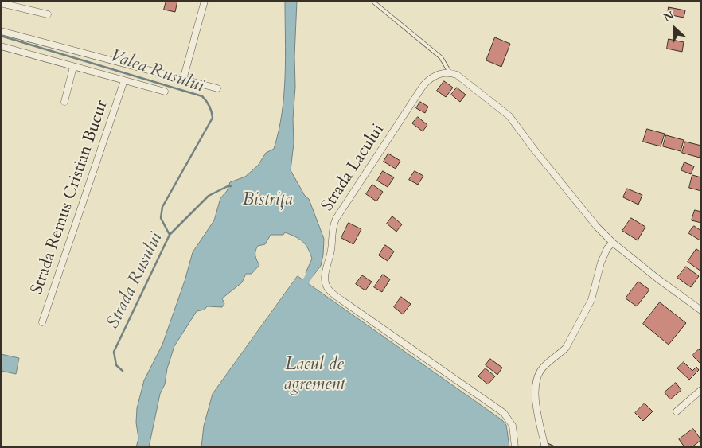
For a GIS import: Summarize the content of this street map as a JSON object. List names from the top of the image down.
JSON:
{
  "streets": {
    "street": ["Strada Lacului", "Strada Remus Cristian Bucur"]
  },
  "water": [
    "Valea Rusului",
    "Bistrița",
    "Strada Rusului",
    "Lacul de agrement"
  ],
  "north": "top left"
}
